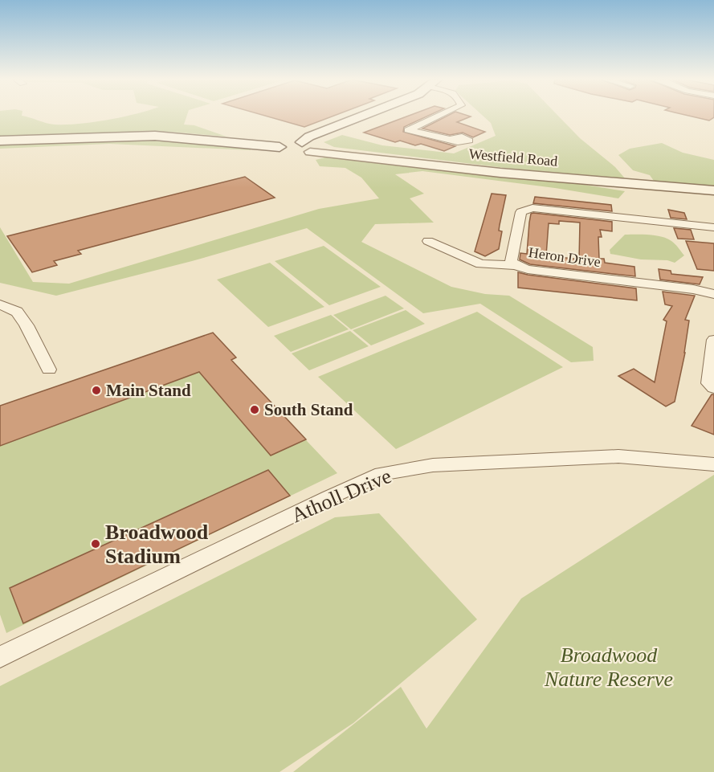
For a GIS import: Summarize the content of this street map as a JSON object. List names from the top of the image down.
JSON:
{
  "streets": {
    "street": ["Westfield Road", "Heron Drive", "Atholl Drive"]
  },
  "parks": ["Broadwood Nature Reserve"],
  "places": ["Main Stand", "South Stand", "Broadwood Stadium"]
}
